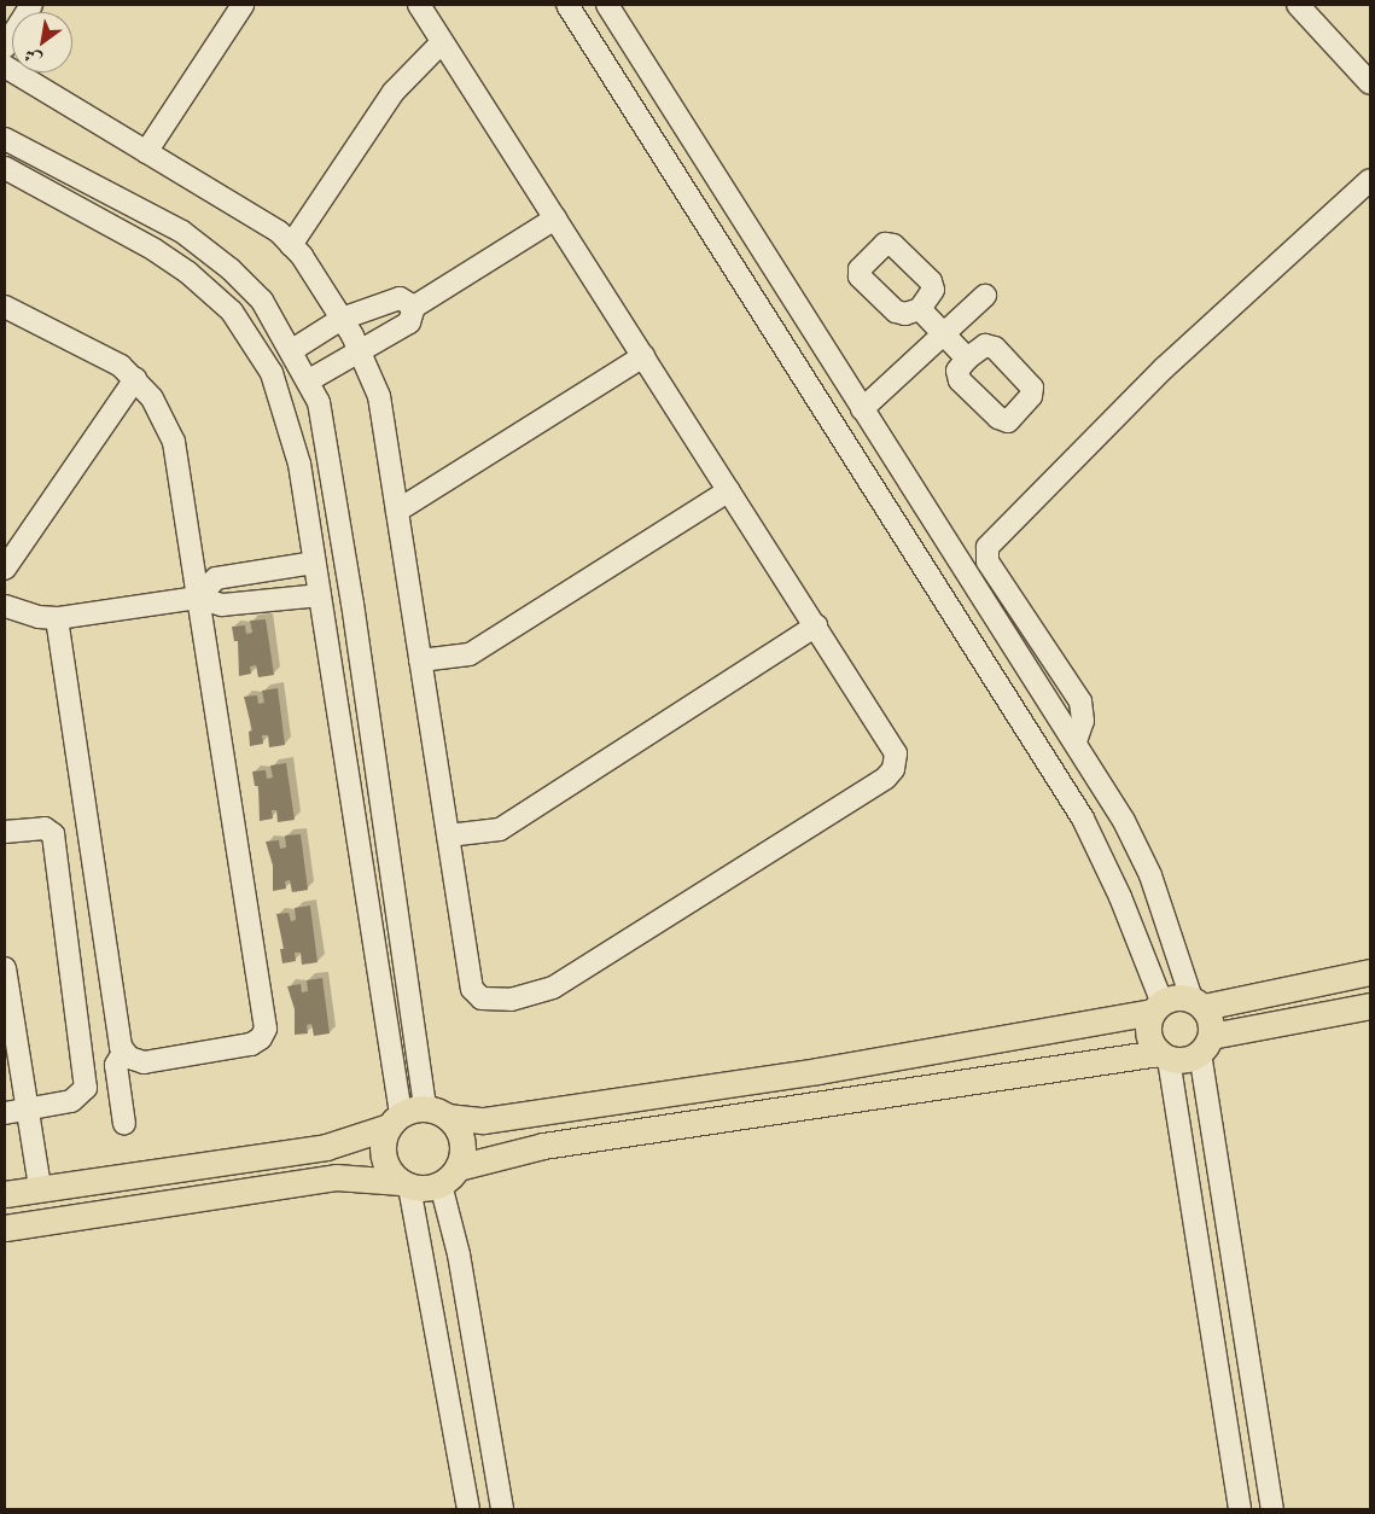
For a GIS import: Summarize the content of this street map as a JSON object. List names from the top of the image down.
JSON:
{
  "north": "bottom left"
}
